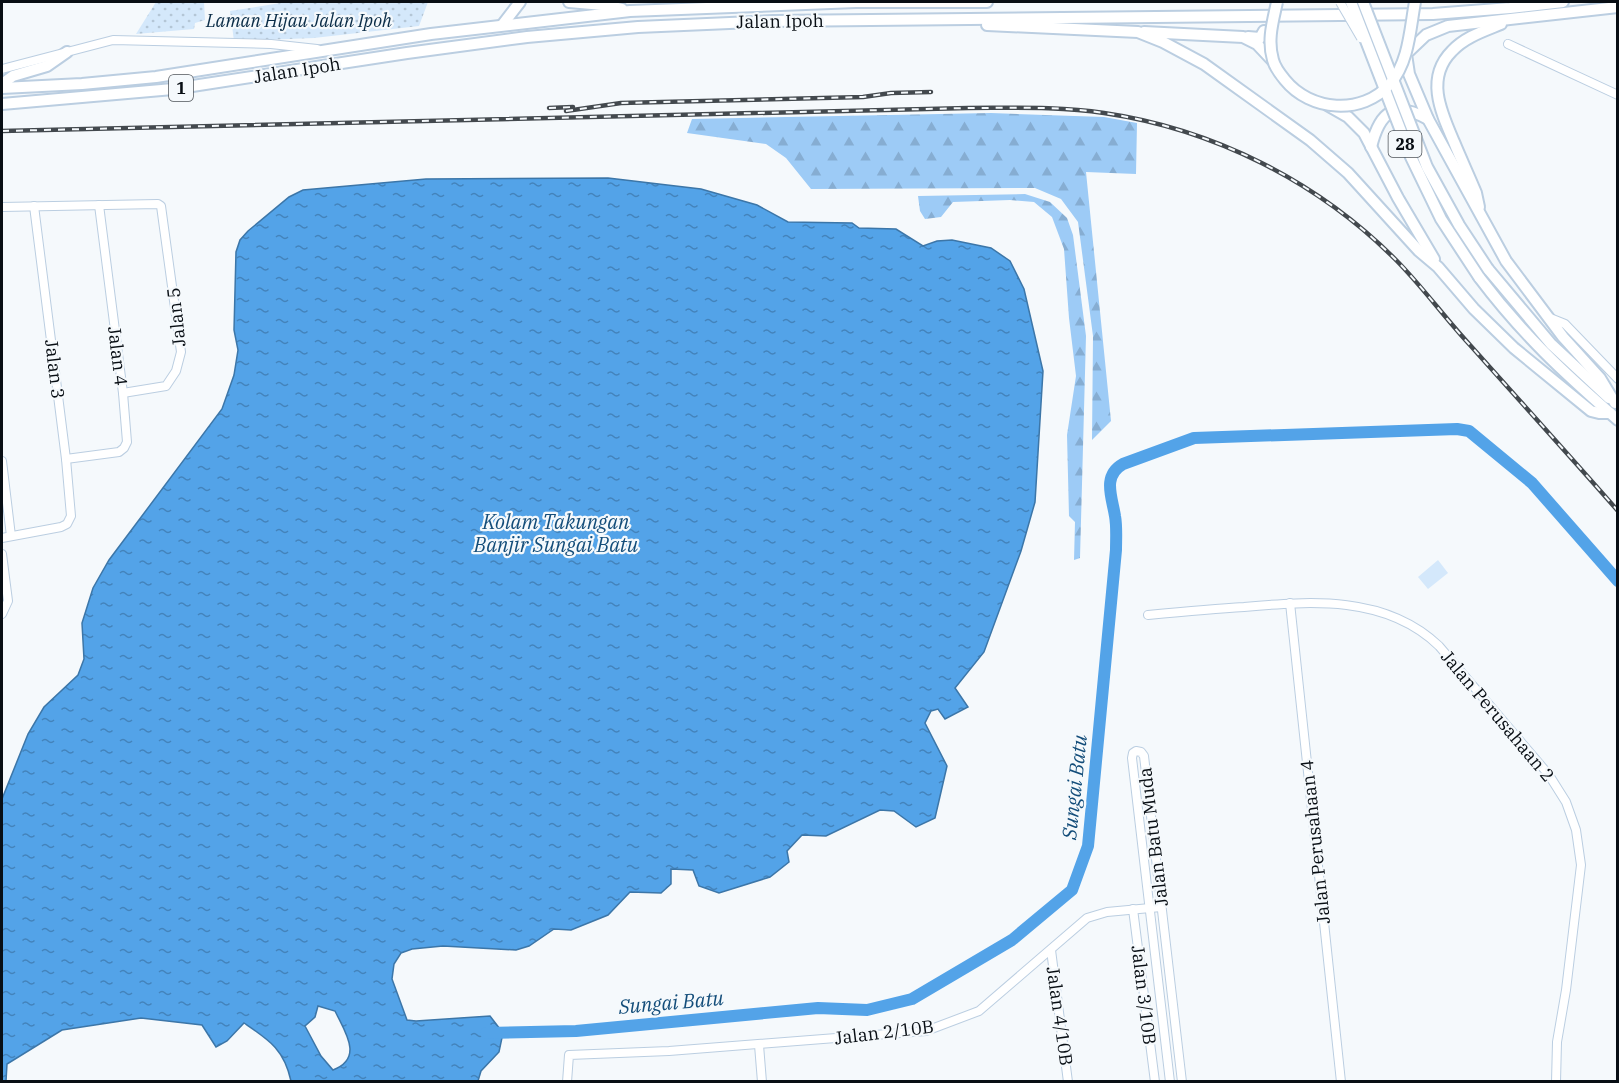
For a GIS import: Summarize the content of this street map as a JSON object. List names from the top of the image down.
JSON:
{
  "streets": {
    "highway": ["Jalan Ipoh", "1", "28"],
    "street": [
      "Jalan 5",
      "Jalan 4",
      "Jalan 3",
      "Jalan Perusahaan 2",
      "Jalan Batu Muda",
      "Jalan Perusahaan 4",
      "Jalan 3/10B",
      "Jalan 4/10B",
      "Jalan 2/10B"
    ]
  },
  "crossings": [
    ["Jalan 5", "Jalan 4"],
    ["Jalan 4", "Jalan 3"],
    ["Jalan Perusahaan 2", "Jalan Perusahaan 4"],
    ["Jalan Batu Muda", "Jalan 2/10B"],
    ["Jalan 3/10B", "Jalan 2/10B"],
    ["Jalan 4/10B", "Jalan 2/10B"]
  ],
  "water": ["Kolam Takungan Banjir Sungai Batu", "Sungai Batu"],
  "parks": ["Laman Hijau Jalan Ipoh"]
}
